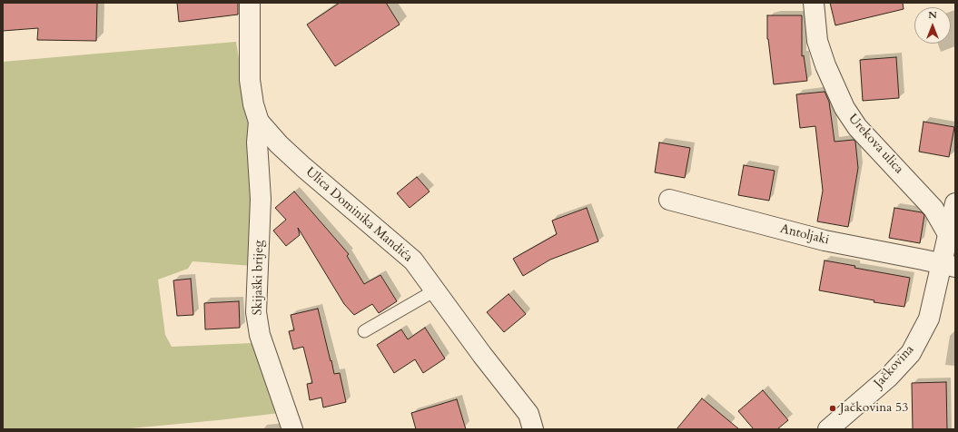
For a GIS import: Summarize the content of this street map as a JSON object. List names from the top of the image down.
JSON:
{
  "streets": {
    "street": [
      "Urekova ulica",
      "Ulica Dominika Mandića",
      "Antoljaki",
      "Skijaški brijeg",
      "Jačkovina"
    ]
  },
  "crossings": [
    ["Urekova ulica", "Jačkovina"],
    ["Ulica Dominika Mandića", "Skijaški brijeg"],
    ["Antoljaki", "Jačkovina"]
  ],
  "places": ["Jačkovina 53"],
  "north": "top"
}
